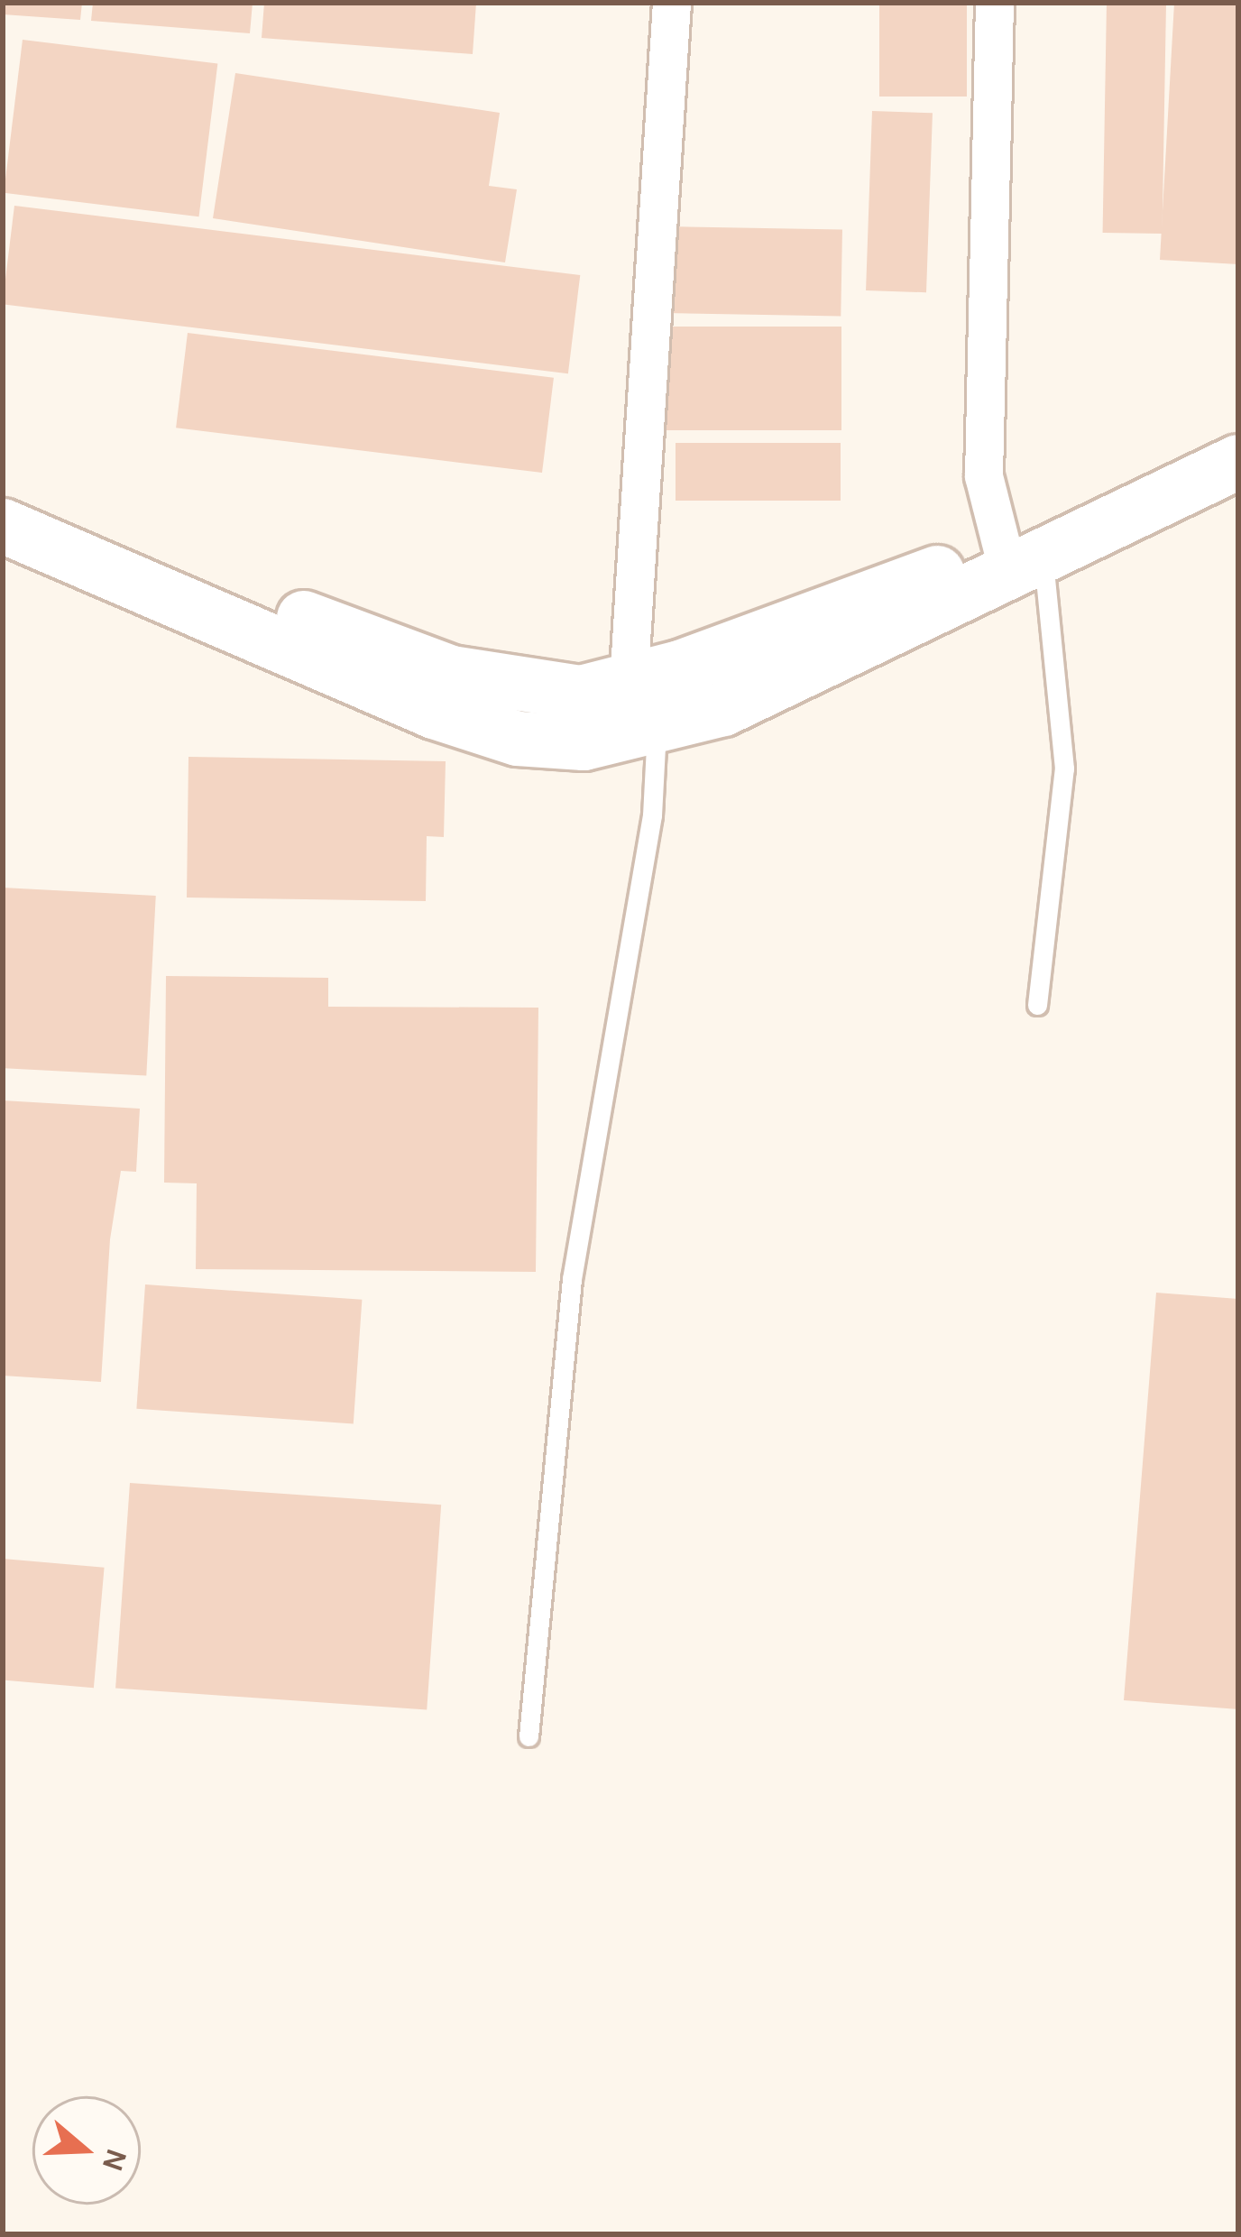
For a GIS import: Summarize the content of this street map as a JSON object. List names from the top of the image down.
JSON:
{
  "north": "right"
}
